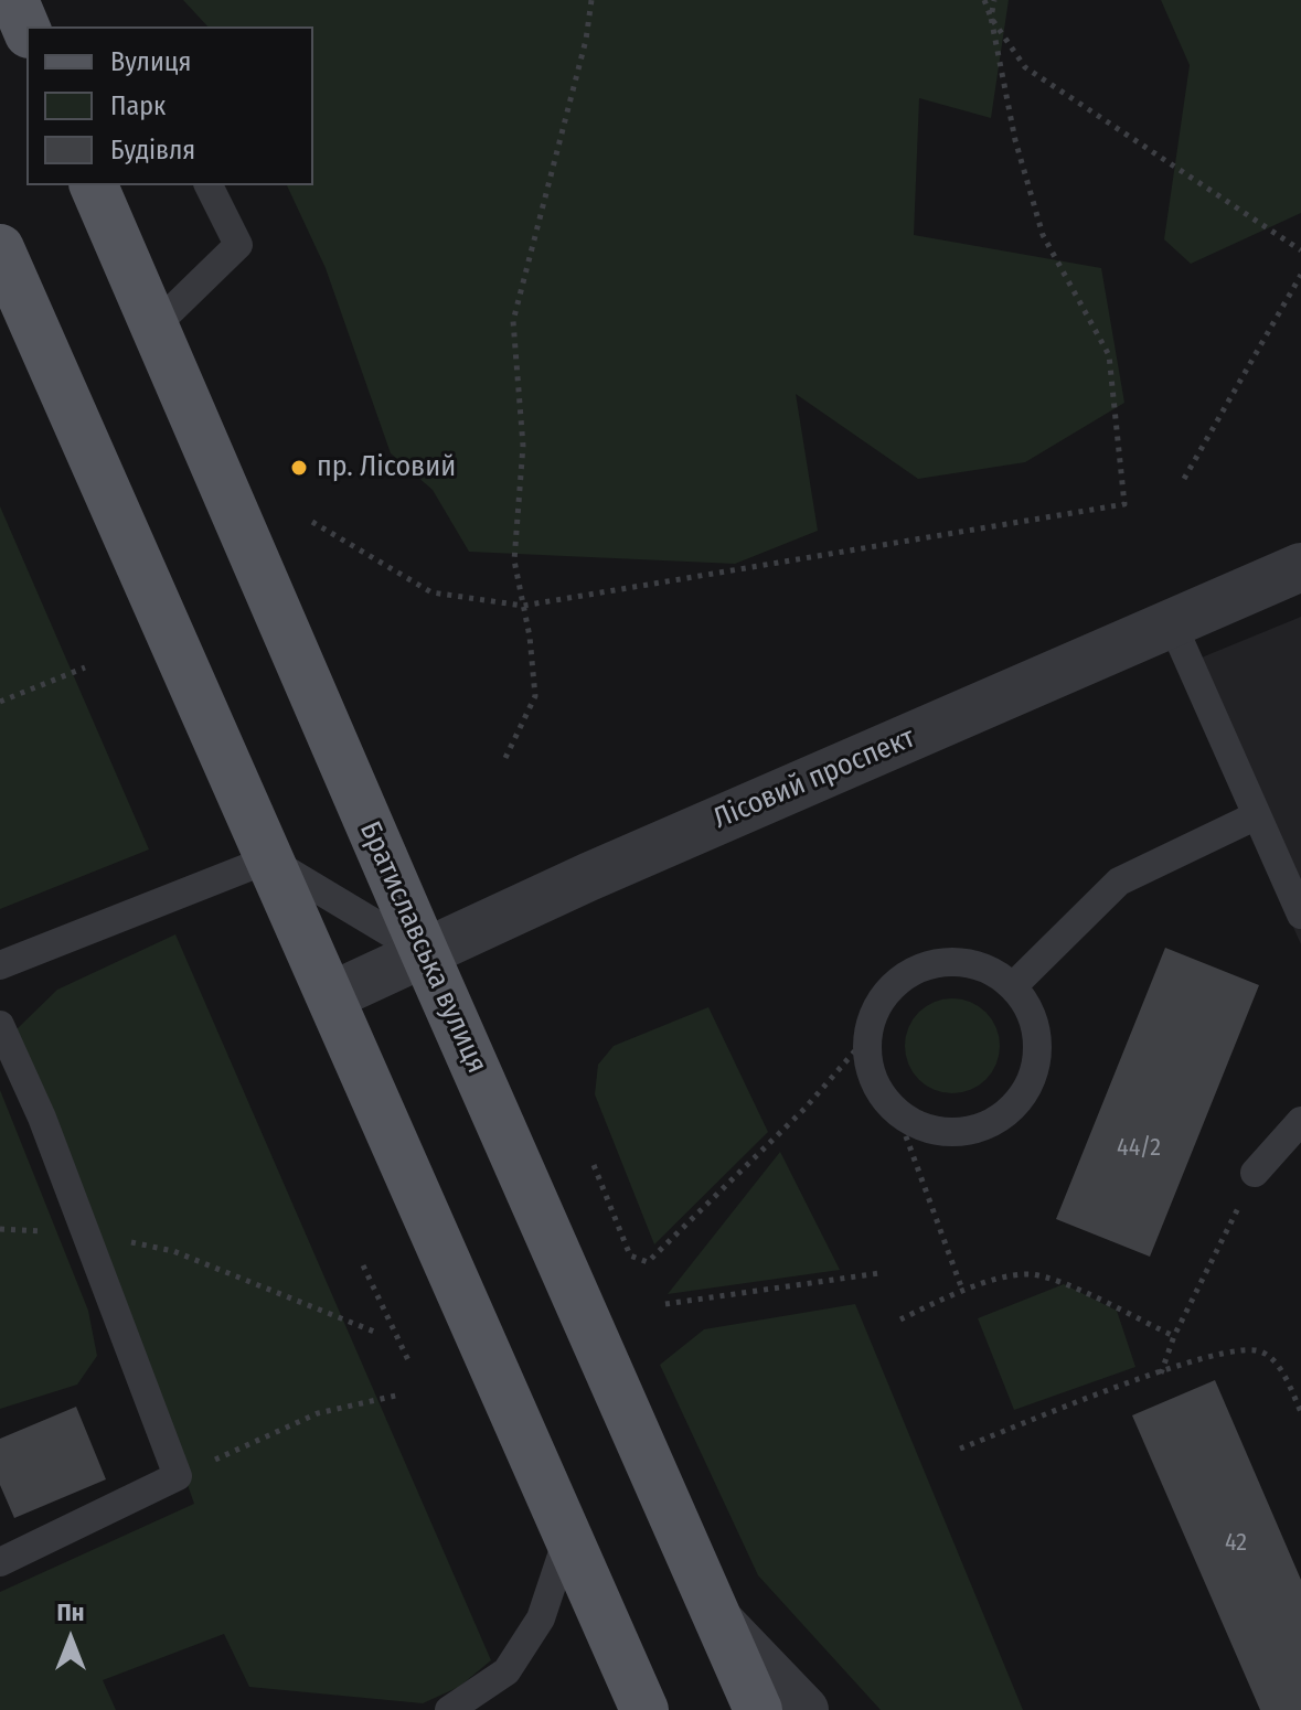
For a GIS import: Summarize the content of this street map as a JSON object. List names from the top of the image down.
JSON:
{
  "streets": {
    "main road": ["Братиславська вулиця"],
    "street": ["Лісовий проспект"]
  },
  "crossings": [
    ["Лісовий проспект", "Братиславська вулиця"]
  ],
  "places": ["пр. Лісовий"],
  "house_numbers": ["44/2", "42"],
  "legend": ["Вулиця", "Парк", "Будівля"],
  "north": "top"
}
